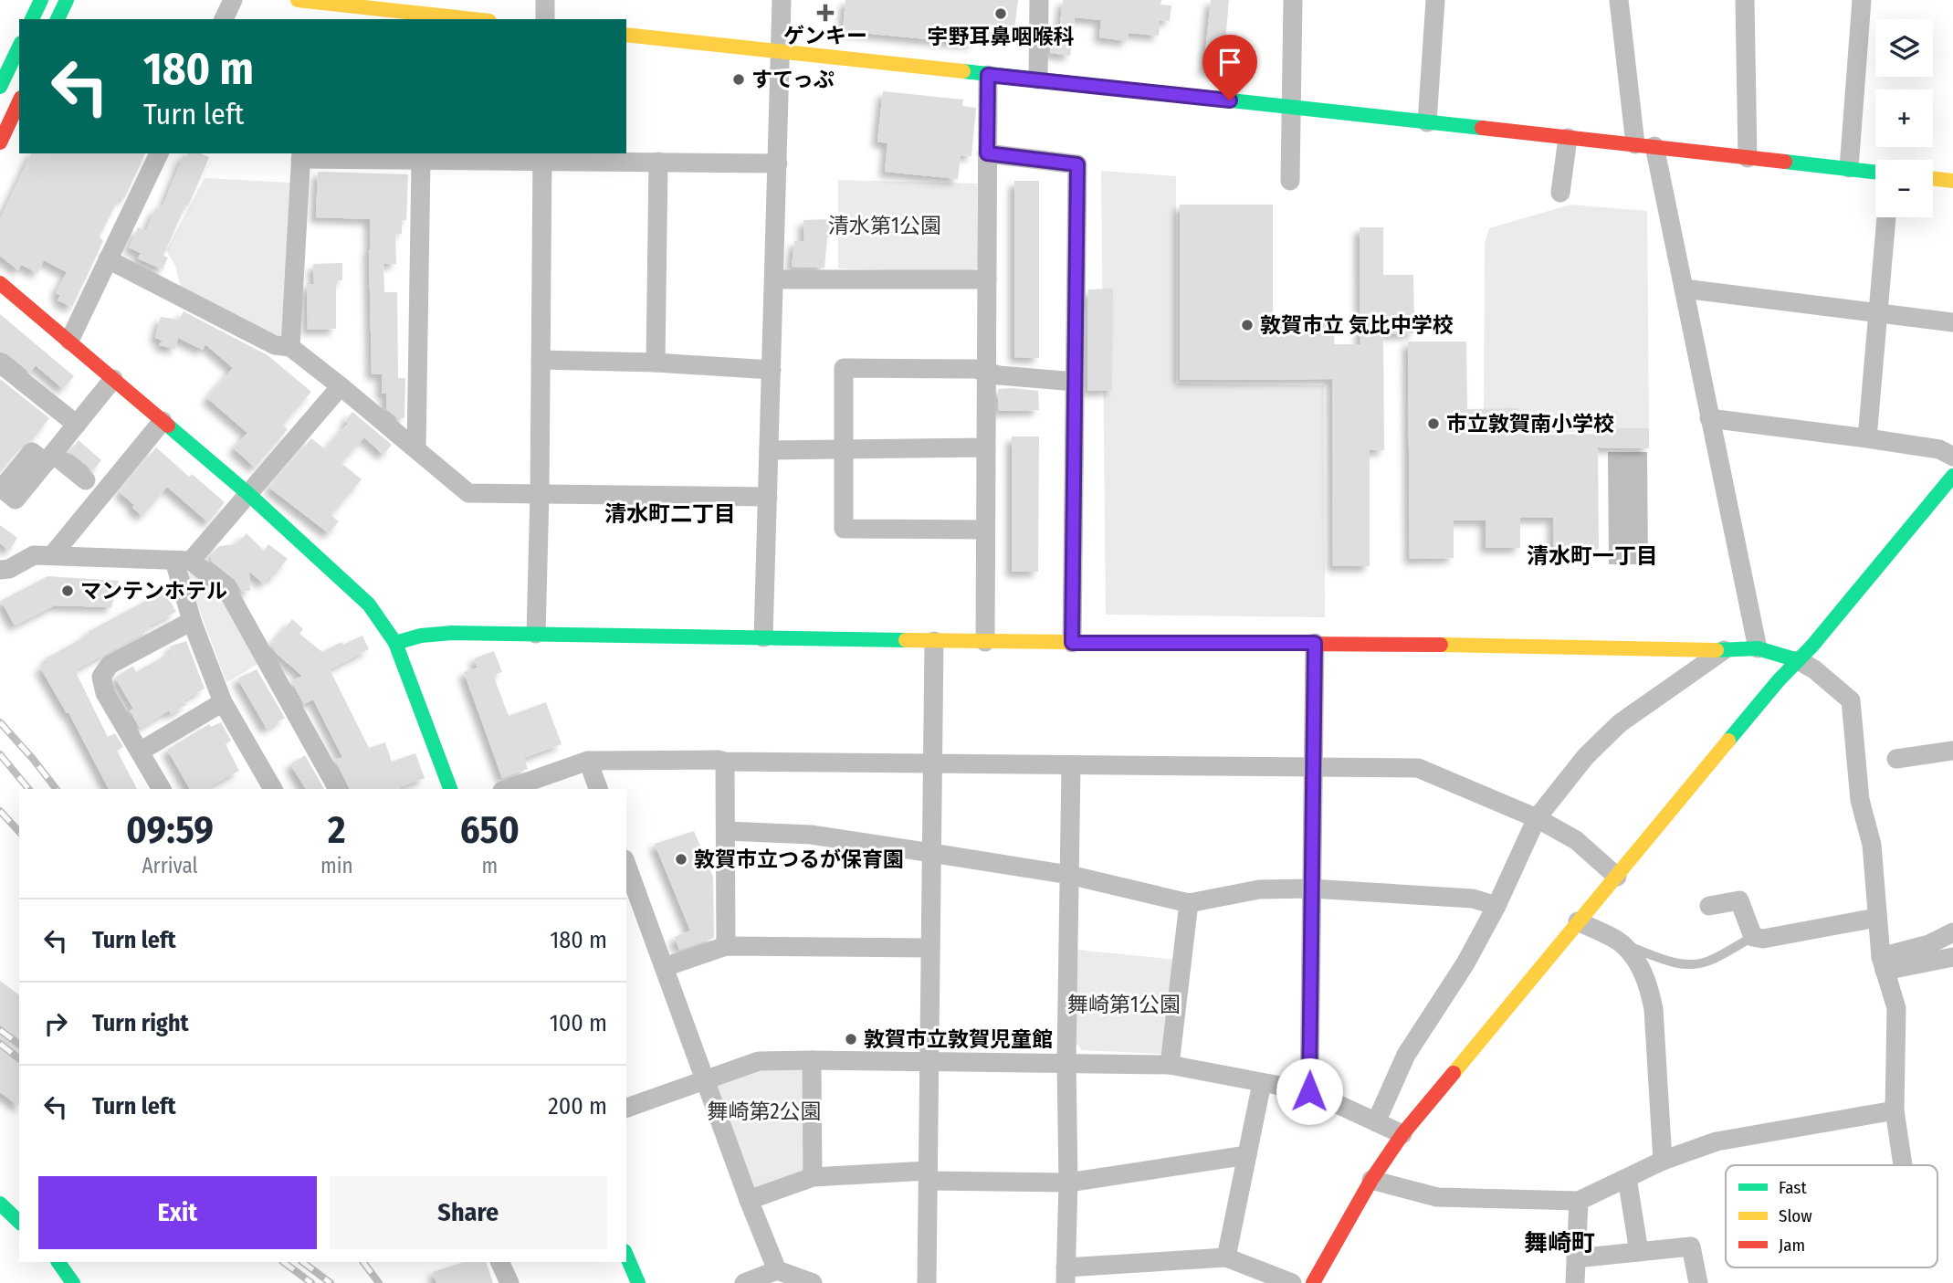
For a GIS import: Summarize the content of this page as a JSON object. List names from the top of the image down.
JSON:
{
  "districts": ["清水町二丁目", "清水町一丁目", "舞崎町"],
  "parks": ["清水第1公園", "舞崎第1公園", "舞崎第2公園"],
  "places": {
    "health": ["ゲンキー"],
    "other": [
      "宇野耳鼻咽喉科",
      "すてっぷ",
      "敦賀市立 気比中学校",
      "市立敦賀南小学校",
      "マンテンホテル",
      "敦賀市立つるが保育園",
      "敦賀市立敦賀児童館"
    ]
  },
  "legend": ["Fast", "Slow", "Jam"],
  "page": {
    "map_buttons": ["+", "−"],
    "turn": ["180 m", "Turn left"],
    "eta": [
      "09:59",
      "Arrival",
      "2",
      "min",
      "650",
      "m"
    ],
    "list": [
      {
        "name": "Turn left",
        "value": "180 m"
      },
      {
        "name": "Turn right",
        "value": "100 m"
      },
      {
        "name": "Turn left",
        "value": "200 m"
      }
    ],
    "buttons": ["Exit", "Share"]
  }
}
